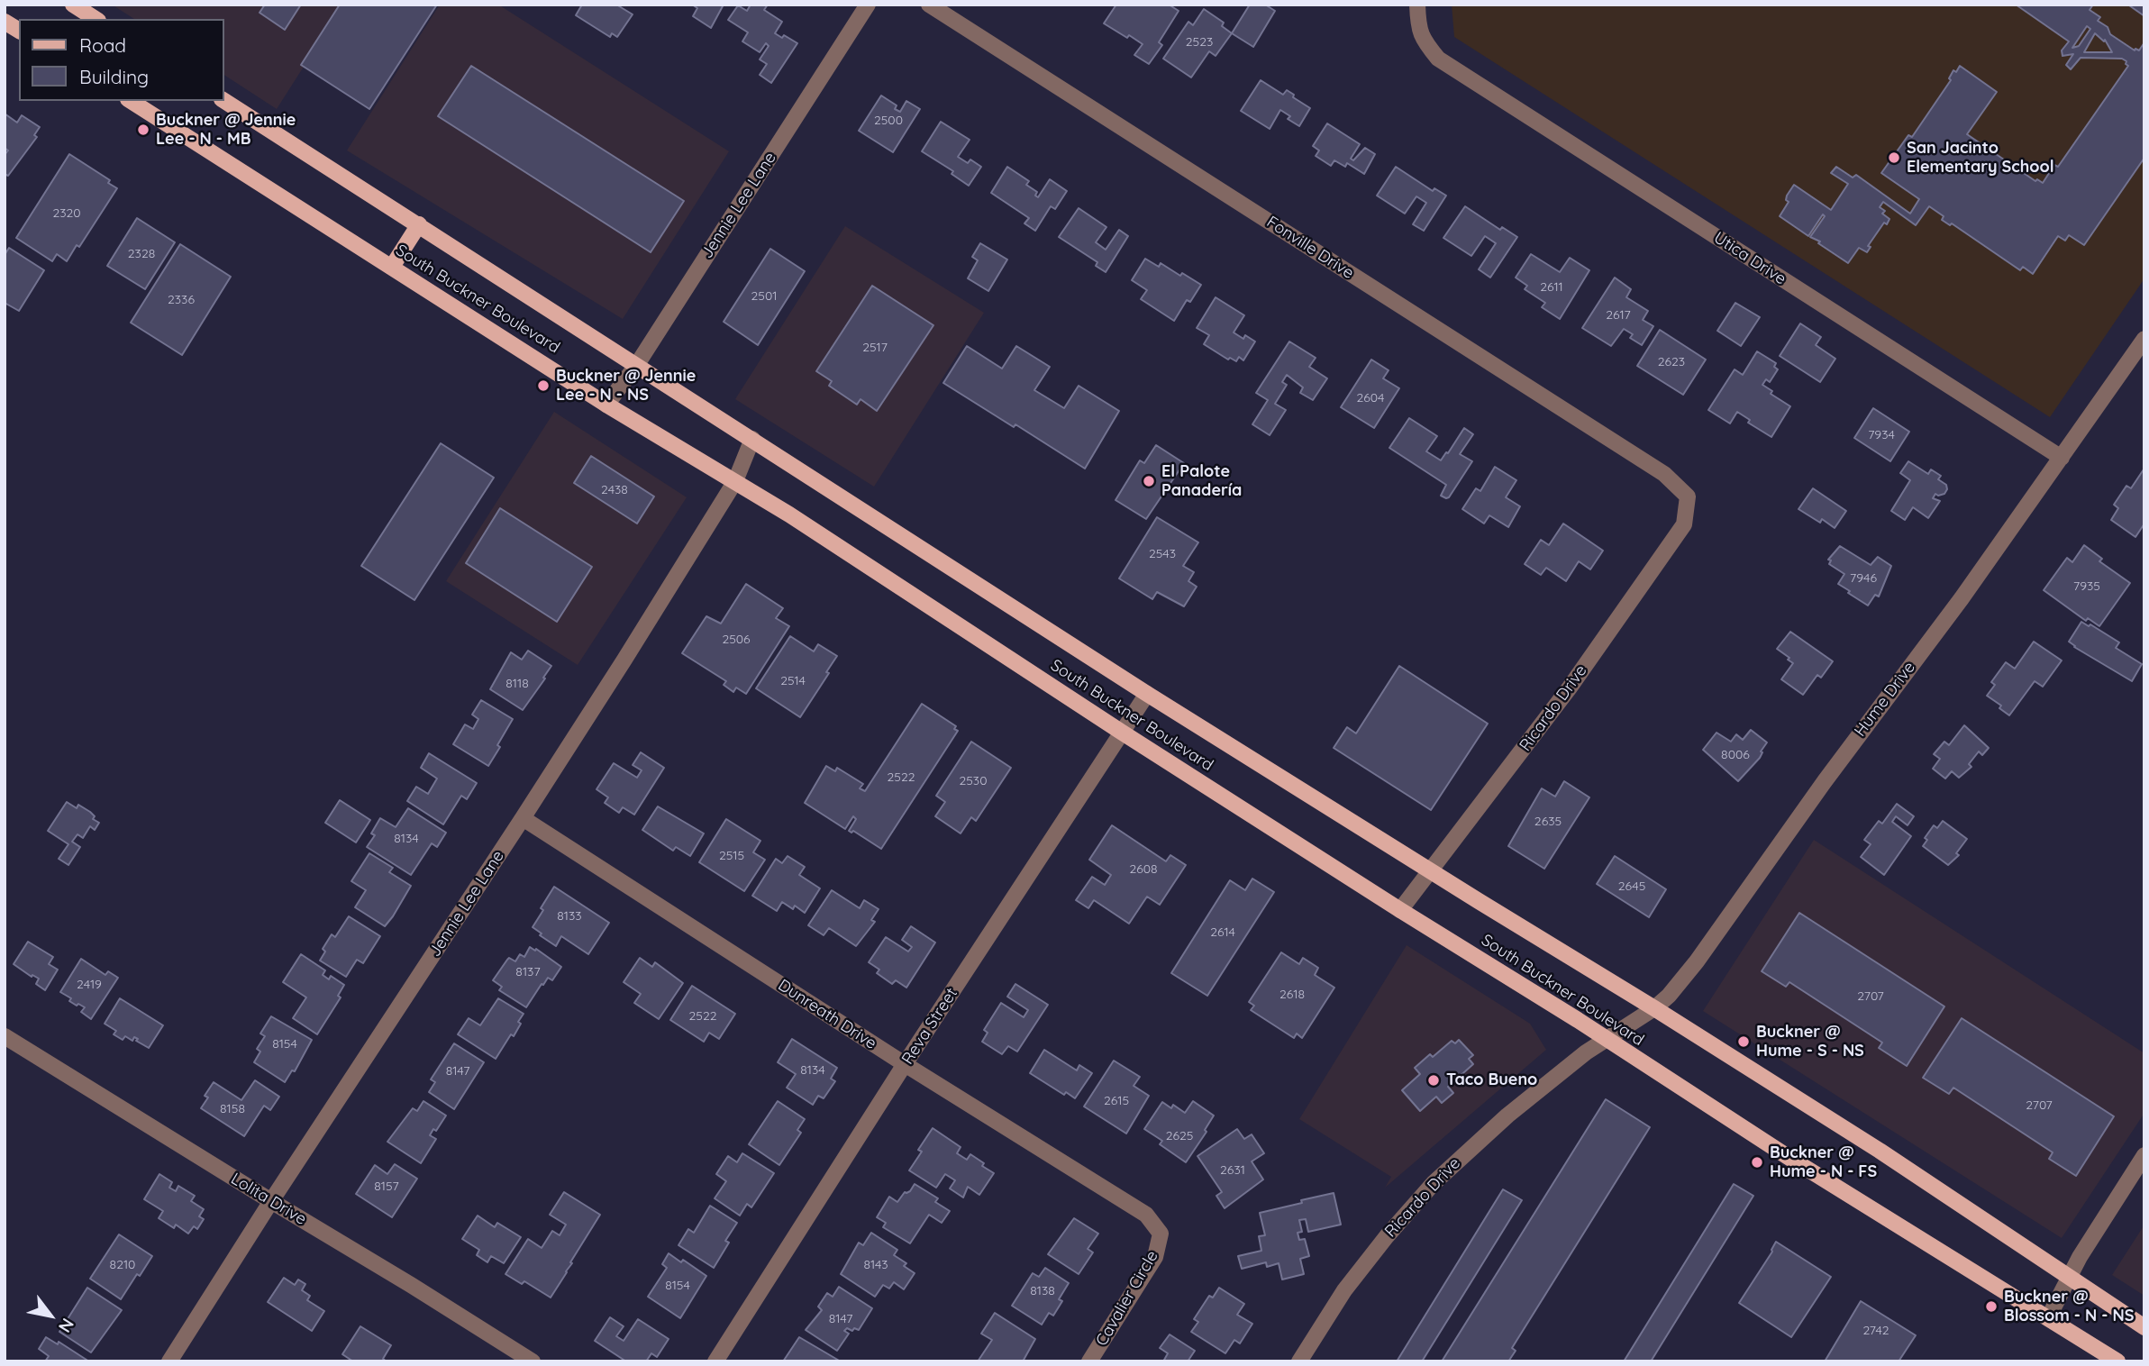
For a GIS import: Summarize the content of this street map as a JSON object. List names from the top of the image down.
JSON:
{
  "streets": {
    "main road": ["South Buckner Boulevard"],
    "street": [
      "Jennie Lee Lane",
      "Fonville Drive",
      "Utica Drive",
      "Hume Drive",
      "Ricardo Drive",
      "Dunreath Drive",
      "Reva Street",
      "Lolita Drive",
      "Cavalier Circle"
    ]
  },
  "crossings": [
    ["Jennie Lee Lane", "South Buckner Boulevard"],
    ["Jennie Lee Lane", "Dunreath Drive"],
    ["Jennie Lee Lane", "Lolita Drive"],
    ["Fonville Drive", "Ricardo Drive"],
    ["Utica Drive", "Hume Drive"],
    ["South Buckner Boulevard", "Hume Drive"],
    ["South Buckner Boulevard", "Ricardo Drive"],
    ["South Buckner Boulevard", "Reva Street"],
    ["Hume Drive", "Ricardo Drive"],
    ["Dunreath Drive", "Reva Street"],
    ["Dunreath Drive", "Cavalier Circle"]
  ],
  "places": [
    "Buckner @ Jennie Lee - N - MB",
    "San Jacinto Elementary School",
    "Buckner @ Jennie Lee - N - NS",
    "El Palote Panadería",
    "Buckner @ Hume - S - NS",
    "Taco Bueno",
    "Buckner @ Hume - N - FS",
    "Buckner @ Blossom - N - NS"
  ],
  "house_numbers": [
    "2523",
    "2500",
    "2320",
    "2328",
    "2611",
    "2501",
    "2336",
    "2617",
    "2517",
    "2623",
    "2604",
    "7934",
    "2438",
    "2543",
    "7946",
    "7935",
    "2506",
    "2514",
    "8118",
    "8006",
    "2522",
    "2530",
    "2635",
    "8134",
    "2515",
    "2608",
    "2645",
    "8133",
    "2614",
    "8137",
    "2419",
    "2618",
    "2707",
    "2522",
    "8154",
    "8134",
    "8147",
    "2615",
    "2707",
    "8158",
    "2625",
    "2631",
    "8157",
    "8210",
    "8143",
    "8154",
    "8138",
    "8147",
    "2742"
  ],
  "legend": ["Road", "Building"],
  "north": "bottom right"
}
